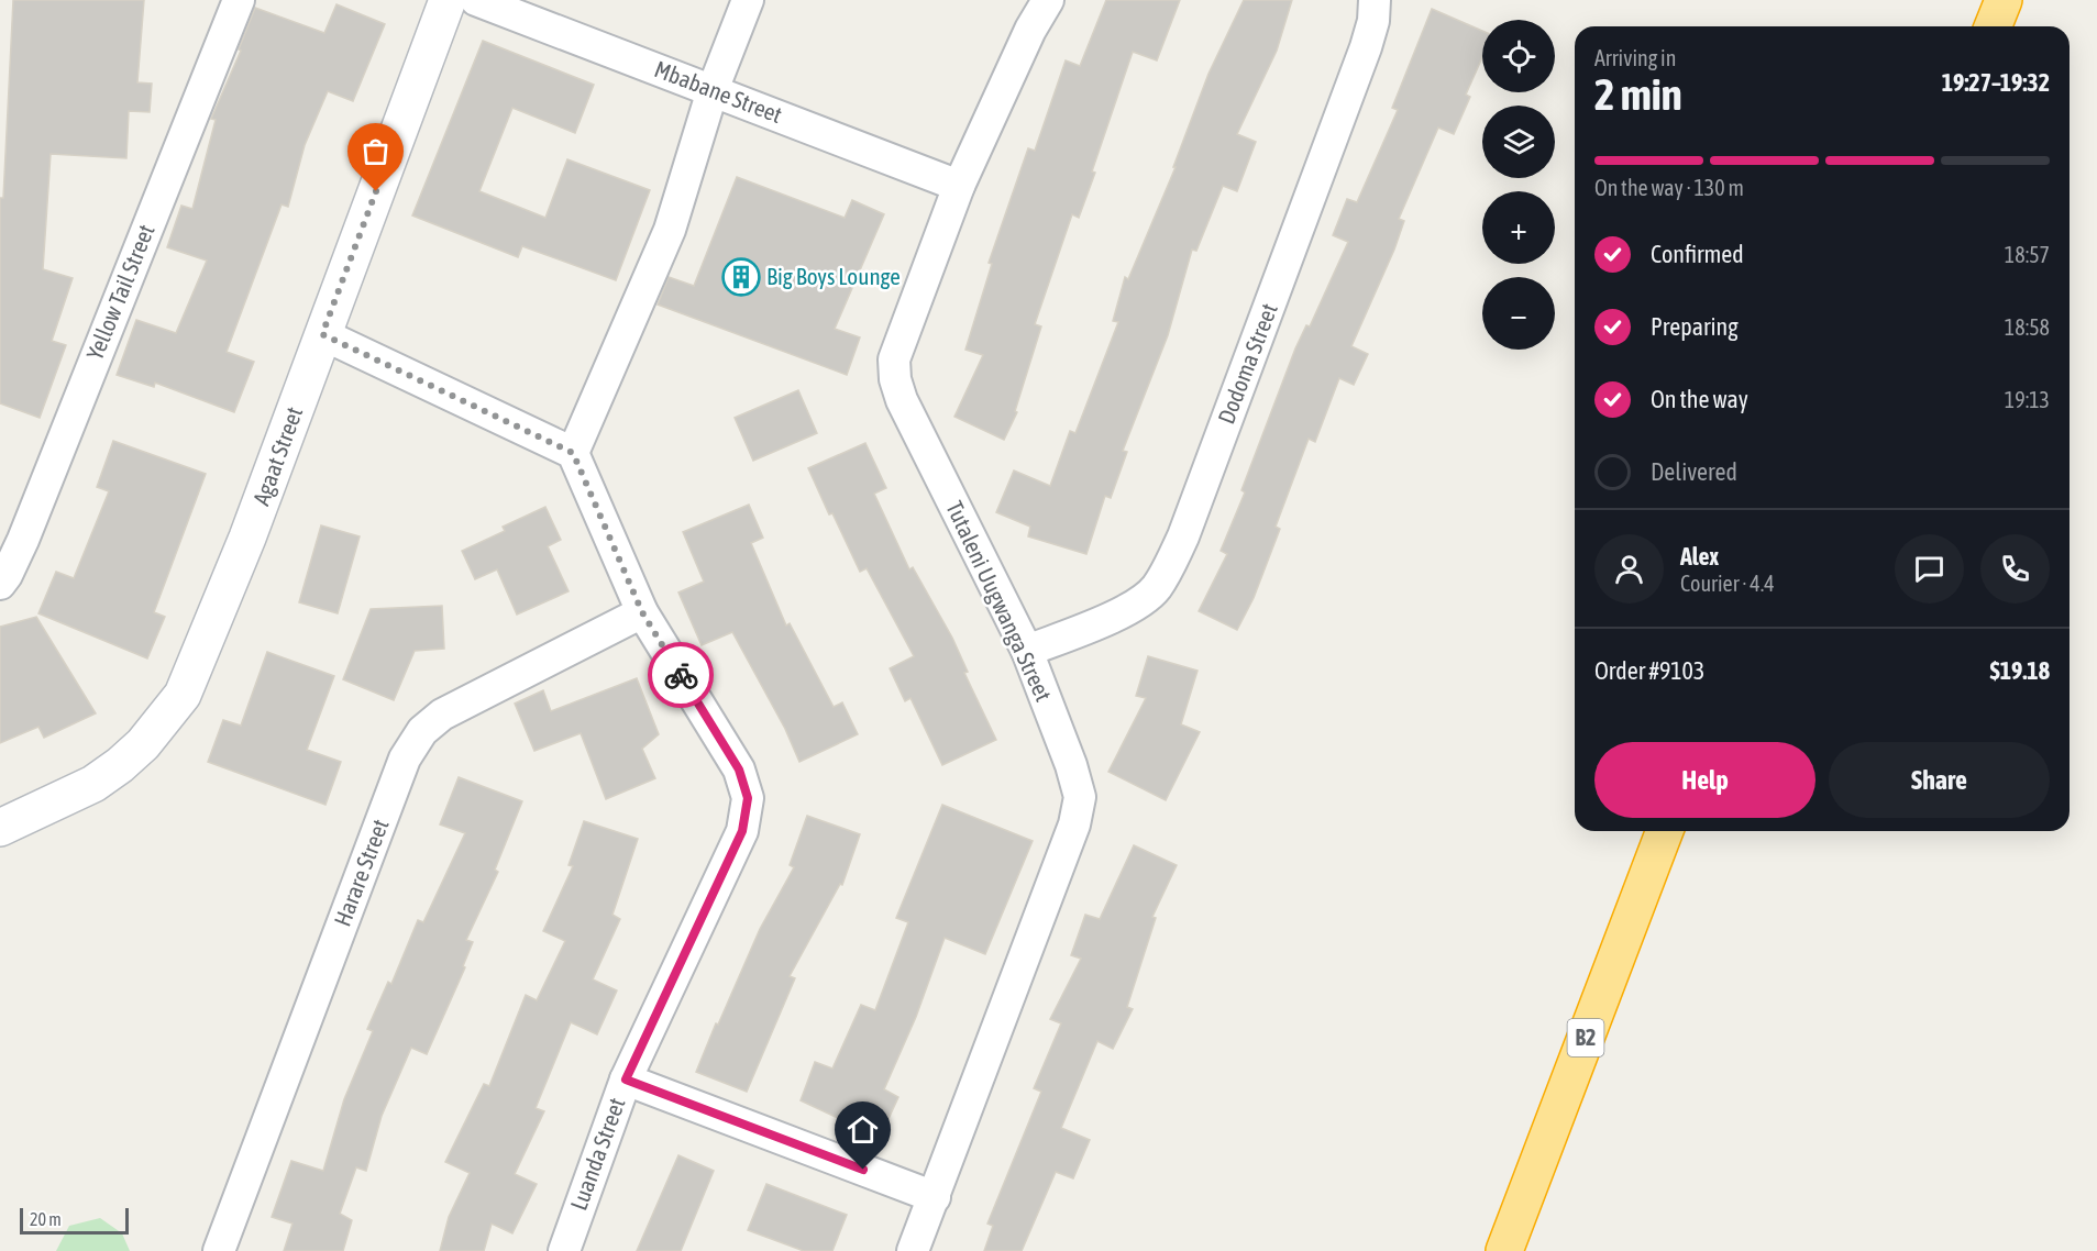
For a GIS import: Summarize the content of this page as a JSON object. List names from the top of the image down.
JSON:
{
  "streets": {
    "highway": ["B2"],
    "street": [
      "Mbabane Street",
      "Yellow Tail Street",
      "Dodoma Street",
      "Agaat Street",
      "Tutaleni Uugwanga Street",
      "Harare Street",
      "Luanda Street"
    ]
  },
  "crossings": [
    ["Mbabane Street", "Tutaleni Uugwanga Street"],
    ["Dodoma Street", "Tutaleni Uugwanga Street"],
    ["Harare Street", "Luanda Street"]
  ],
  "places": {
    "building": ["Big Boys Lounge"]
  },
  "scale_bar": "20 m",
  "page": {
    "map_buttons": ["+", "−"],
    "heading": ["2 min", "Arriving in", "19:27–19:32"],
    "panel": [
      "Alex",
      "Courier · 4.4",
      "Order #9103",
      "$19.18"
    ],
    "bar": "On the way · 130 m",
    "list": [
      ["Confirmed", "18:57"],
      ["Preparing", "18:58"],
      ["On the way", "19:13"],
      "Delivered"
    ],
    "buttons": ["Help", "Share"],
    "scale": "20 m"
  }
}
